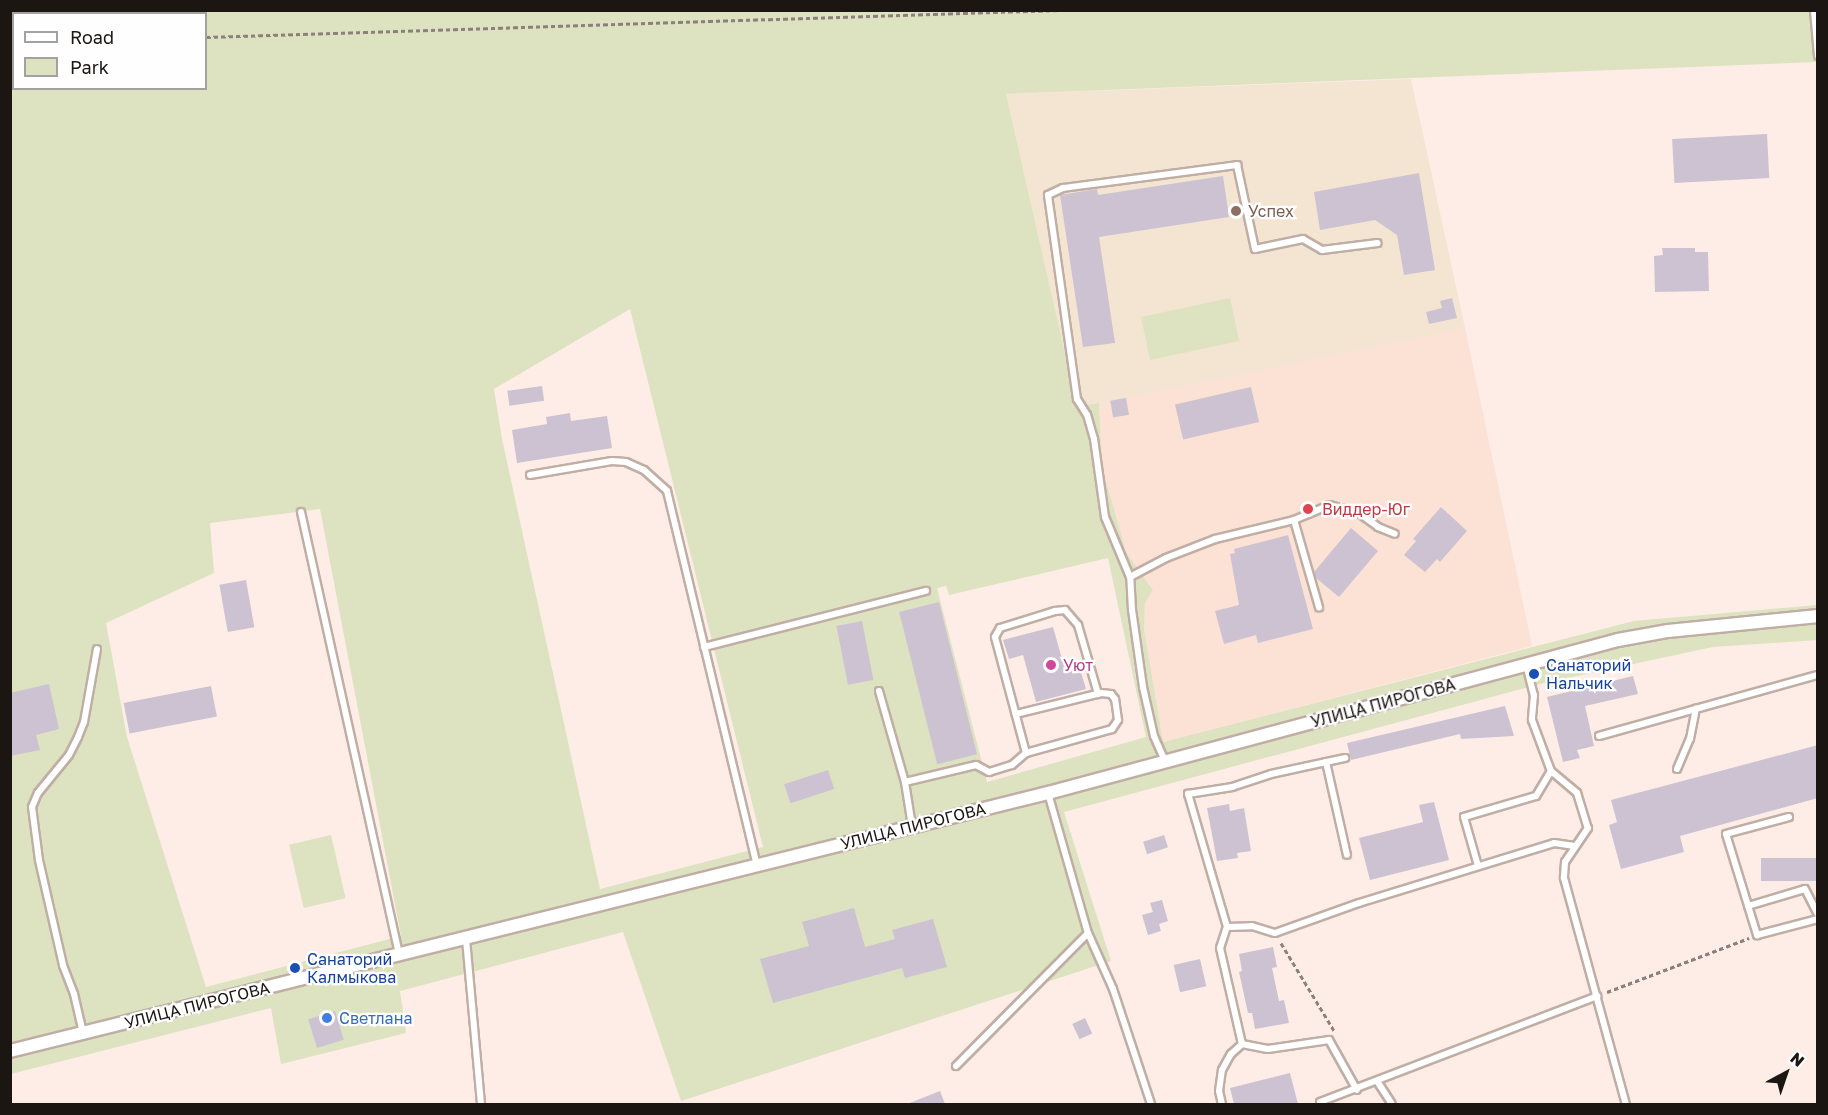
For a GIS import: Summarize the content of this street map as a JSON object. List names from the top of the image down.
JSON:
{
  "streets": {
    "street": ["УЛИЦА ПИРОГОВА"]
  },
  "places": [
    "Успех",
    "Виддер-Юг",
    "Уют",
    "Санаторий Нальчик",
    "Санаторий Калмыкова",
    "Светлана"
  ],
  "legend": ["Road", "Park"],
  "north": "top right"
}
